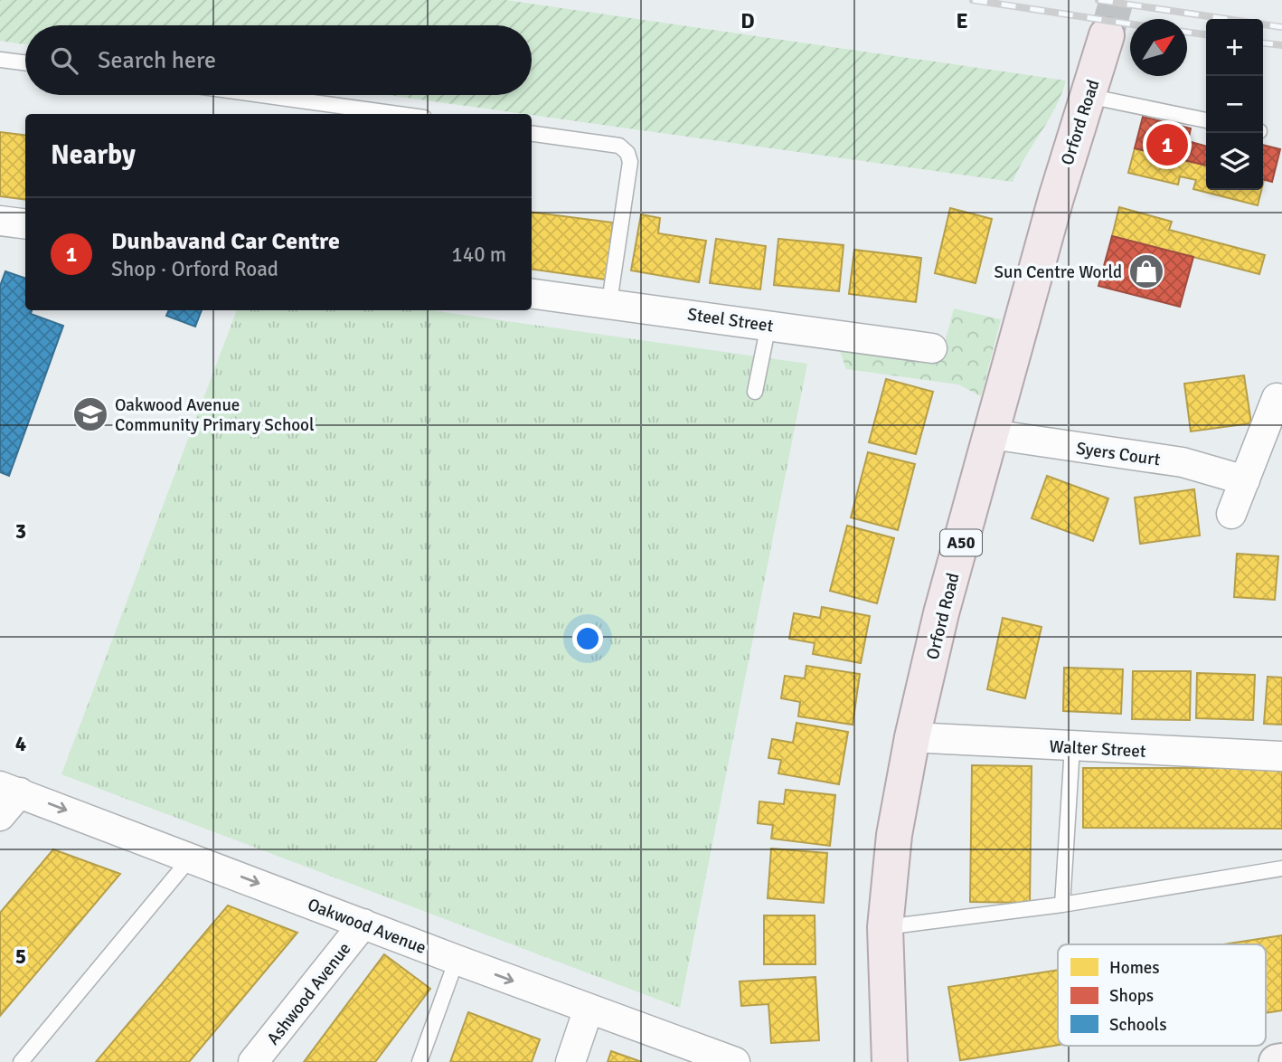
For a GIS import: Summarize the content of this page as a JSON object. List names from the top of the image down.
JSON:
{
  "streets": {
    "main road": ["Orford Road", "A50"],
    "street": [
      "Steel Street",
      "Syers Court",
      "Walter Street",
      "Oakwood Avenue",
      "Ashwood Avenue"
    ]
  },
  "crossings": [
    ["Orford Road", "Syers Court"],
    ["Orford Road", "Walter Street"],
    ["Oakwood Avenue", "Ashwood Avenue"]
  ],
  "one_way": ["Oakwood Avenue"],
  "places": {
    "shop": ["Sun Centre World"],
    "school or university": ["Oakwood Avenue Community Primary School"]
  },
  "legend": ["Homes", "Shops", "Schools"],
  "north": "top right",
  "page": {
    "map_buttons": ["+", "−"],
    "search": "Search here",
    "heading": "Nearby",
    "pins": "1",
    "list": [
      {
        "mark": "1",
        "name": "Dunbavand Car Centre",
        "note": "Shop · Orford Road",
        "value": "140 m"
      }
    ]
  },
  "grid": {
    "columns": ["D", "E"],
    "rows": ["3", "4", "5"]
  }
}
